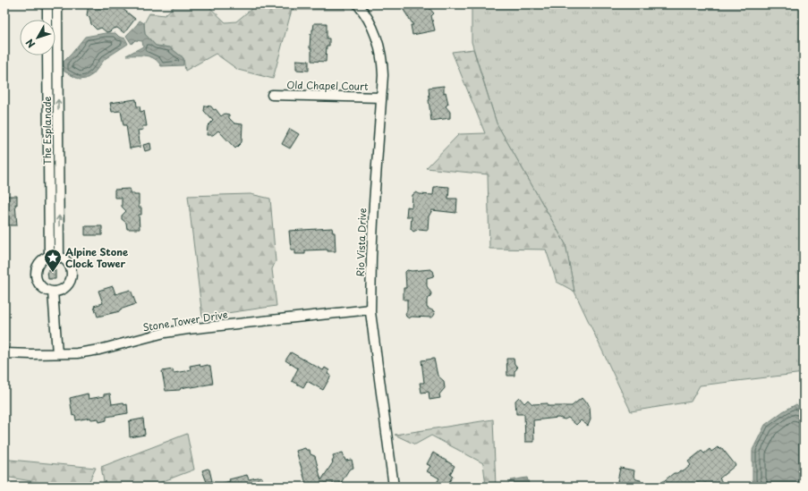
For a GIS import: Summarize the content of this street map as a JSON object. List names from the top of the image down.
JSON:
{
  "streets": {
    "street": [
      "Old Chapel Court",
      "The Esplanade",
      "Rio Vista Drive",
      "Stone Tower Drive"
    ]
  },
  "crossings": [
    ["Old Chapel Court", "Rio Vista Drive"],
    ["Rio Vista Drive", "Stone Tower Drive"]
  ],
  "places": {
    "place": ["Alpine Stone Clock Tower"]
  },
  "north": "bottom left"
}
